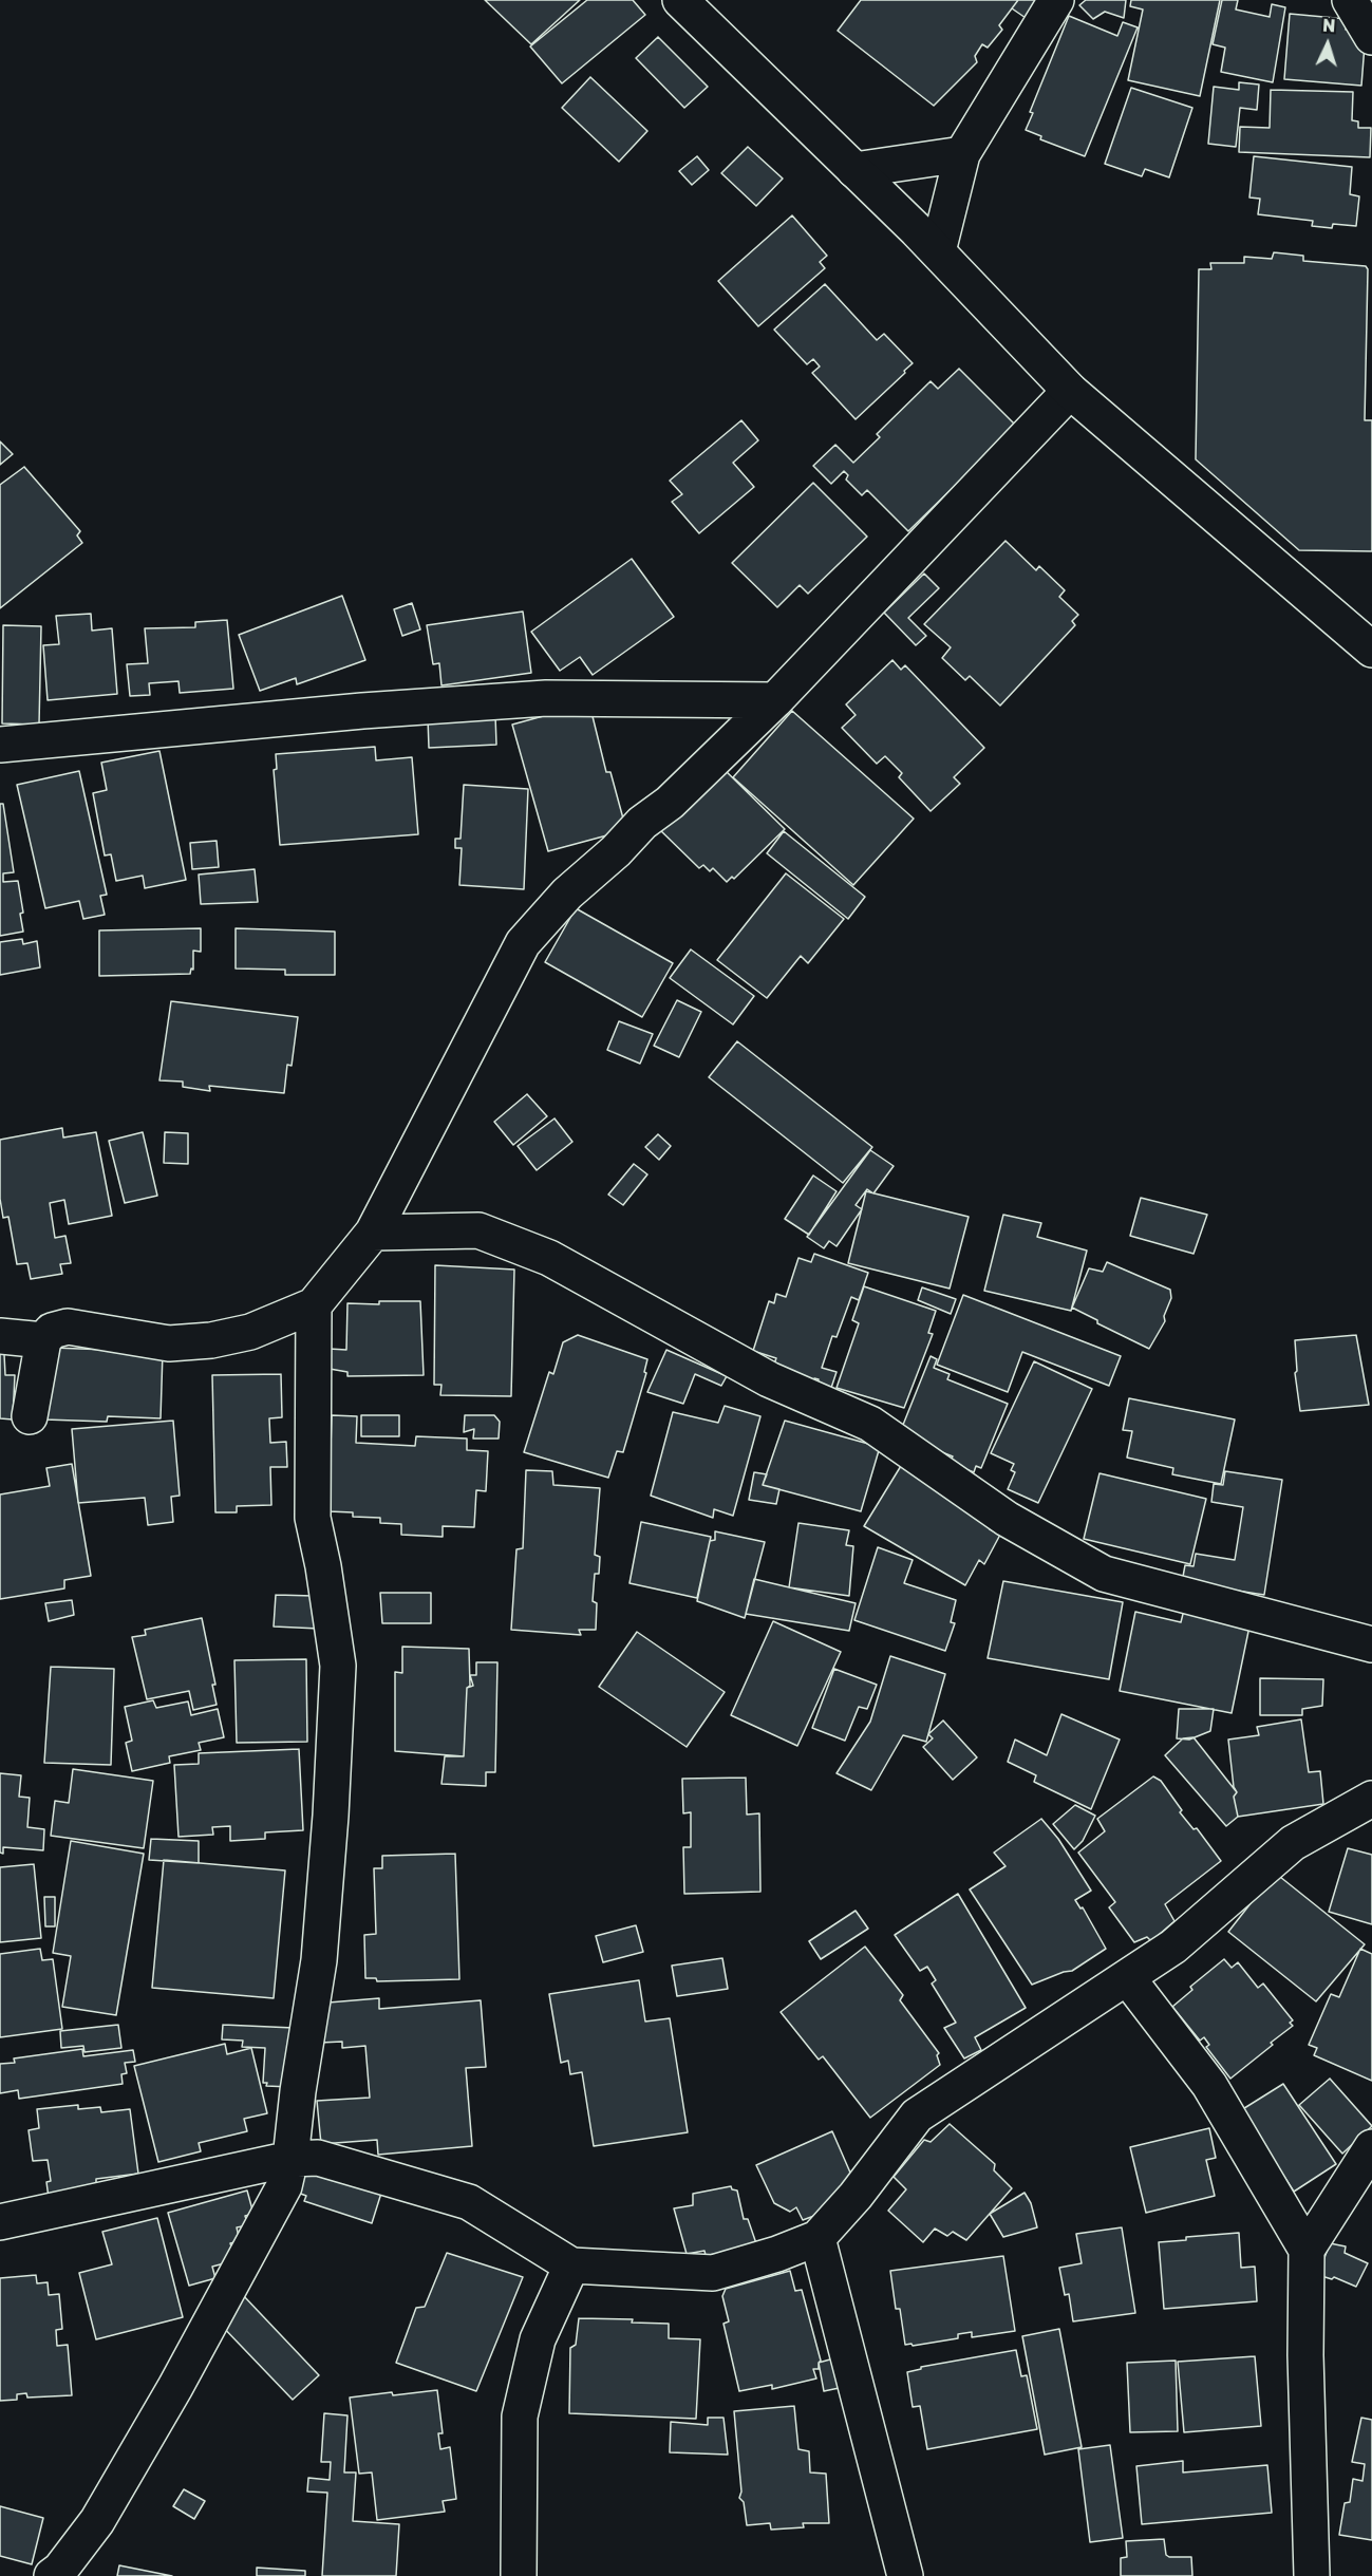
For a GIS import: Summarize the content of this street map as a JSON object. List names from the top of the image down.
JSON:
{
  "north": "top"
}
